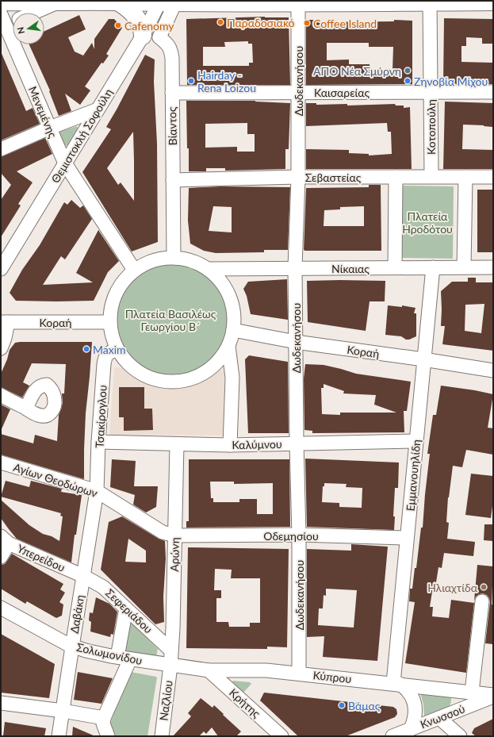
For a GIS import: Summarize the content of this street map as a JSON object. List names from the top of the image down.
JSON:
{
  "streets": {
    "street": [
      "Δωδεκανήσου",
      "Καισαρείας",
      "Μενεμένης",
      "Βίαντος",
      "Κοτοπούλη",
      "Θεμιστοκλή Σοφούλη",
      "Σεβαστείας",
      "Νίκαιας",
      "Κοραή",
      "Τσακίρογλου",
      "Καλύμνου",
      "Εμμανουηλίδη",
      "Αγίων Θεοδώρων",
      "Οδεμησίου",
      "Αρώνη",
      "Υπερείδου",
      "Σεφεριάδου",
      "Δαβάκη",
      "Σολωμονίδου",
      "Κύπρου",
      "Ναζλίου",
      "Κρήτης",
      "Κνωσσού"
    ]
  },
  "crossings": [
    ["Δωδεκανήσου", "Καισαρείας"],
    ["Δωδεκανήσου", "Σεβαστείας"],
    ["Δωδεκανήσου", "Νίκαιας"],
    ["Δωδεκανήσου", "Κοραή"],
    ["Δωδεκανήσου", "Καλύμνου"],
    ["Δωδεκανήσου", "Οδεμησίου"],
    ["Δωδεκανήσου", "Κύπρου"],
    ["Καισαρείας", "Βίαντος"],
    ["Καισαρείας", "Κοτοπούλη"],
    ["Μενεμένης", "Θεμιστοκλή Σοφούλη"],
    ["Βίαντος", "Θεμιστοκλή Σοφούλη"],
    ["Βίαντος", "Σεβαστείας"],
    ["Κοτοπούλη", "Σεβαστείας"],
    ["Νίκαιας", "Εμμανουηλίδη"],
    ["Κοραή", "Εμμανουηλίδη"],
    ["Τσακίρογλου", "Καλύμνου"],
    ["Τσακίρογλου", "Αγίων Θεοδώρων"],
    ["Τσακίρογλου", "Δαβάκη"],
    ["Καλύμνου", "Εμμανουηλίδη"],
    ["Καλύμνου", "Αρώνη"],
    ["Εμμανουηλίδη", "Οδεμησίου"],
    ["Εμμανουηλίδη", "Κύπρου"],
    ["Αγίων Θεοδώρων", "Οδεμησίου"],
    ["Αγίων Θεοδώρων", "Αρώνη"],
    ["Αγίων Θεοδώρων", "Δαβάκη"],
    ["Οδεμησίου", "Αρώνη"],
    ["Αρώνη", "Σεφεριάδου"],
    ["Αρώνη", "Σολωμονίδου"],
    ["Αρώνη", "Κύπρου"],
    ["Αρώνη", "Ναζλίου"],
    ["Υπερείδου", "Σεφεριάδου"],
    ["Υπερείδου", "Δαβάκη"],
    ["Σεφεριάδου", "Δαβάκη"],
    ["Δαβάκη", "Σολωμονίδου"],
    ["Σολωμονίδου", "Κύπρου"],
    ["Σολωμονίδου", "Ναζλίου"],
    ["Κύπρου", "Ναζλίου"],
    ["Κύπρου", "Κρήτης"],
    ["Κύπρου", "Κνωσσού"]
  ],
  "parks": ["Πλατεία Ηροδότου", "Πλατεία Βασιλέως Γεωργίου Β΄"],
  "places": [
    "Παραδοσιακό",
    "Coffee Island",
    "Cafenomy",
    "ΑΠΟ Νέα Σμύρνη",
    "Hairday - Rena Loizou",
    "Ζηνοβία Μίχου",
    "Maxim",
    "Ηλιαχτίδα",
    "Βάμας"
  ],
  "north": "left"
}
